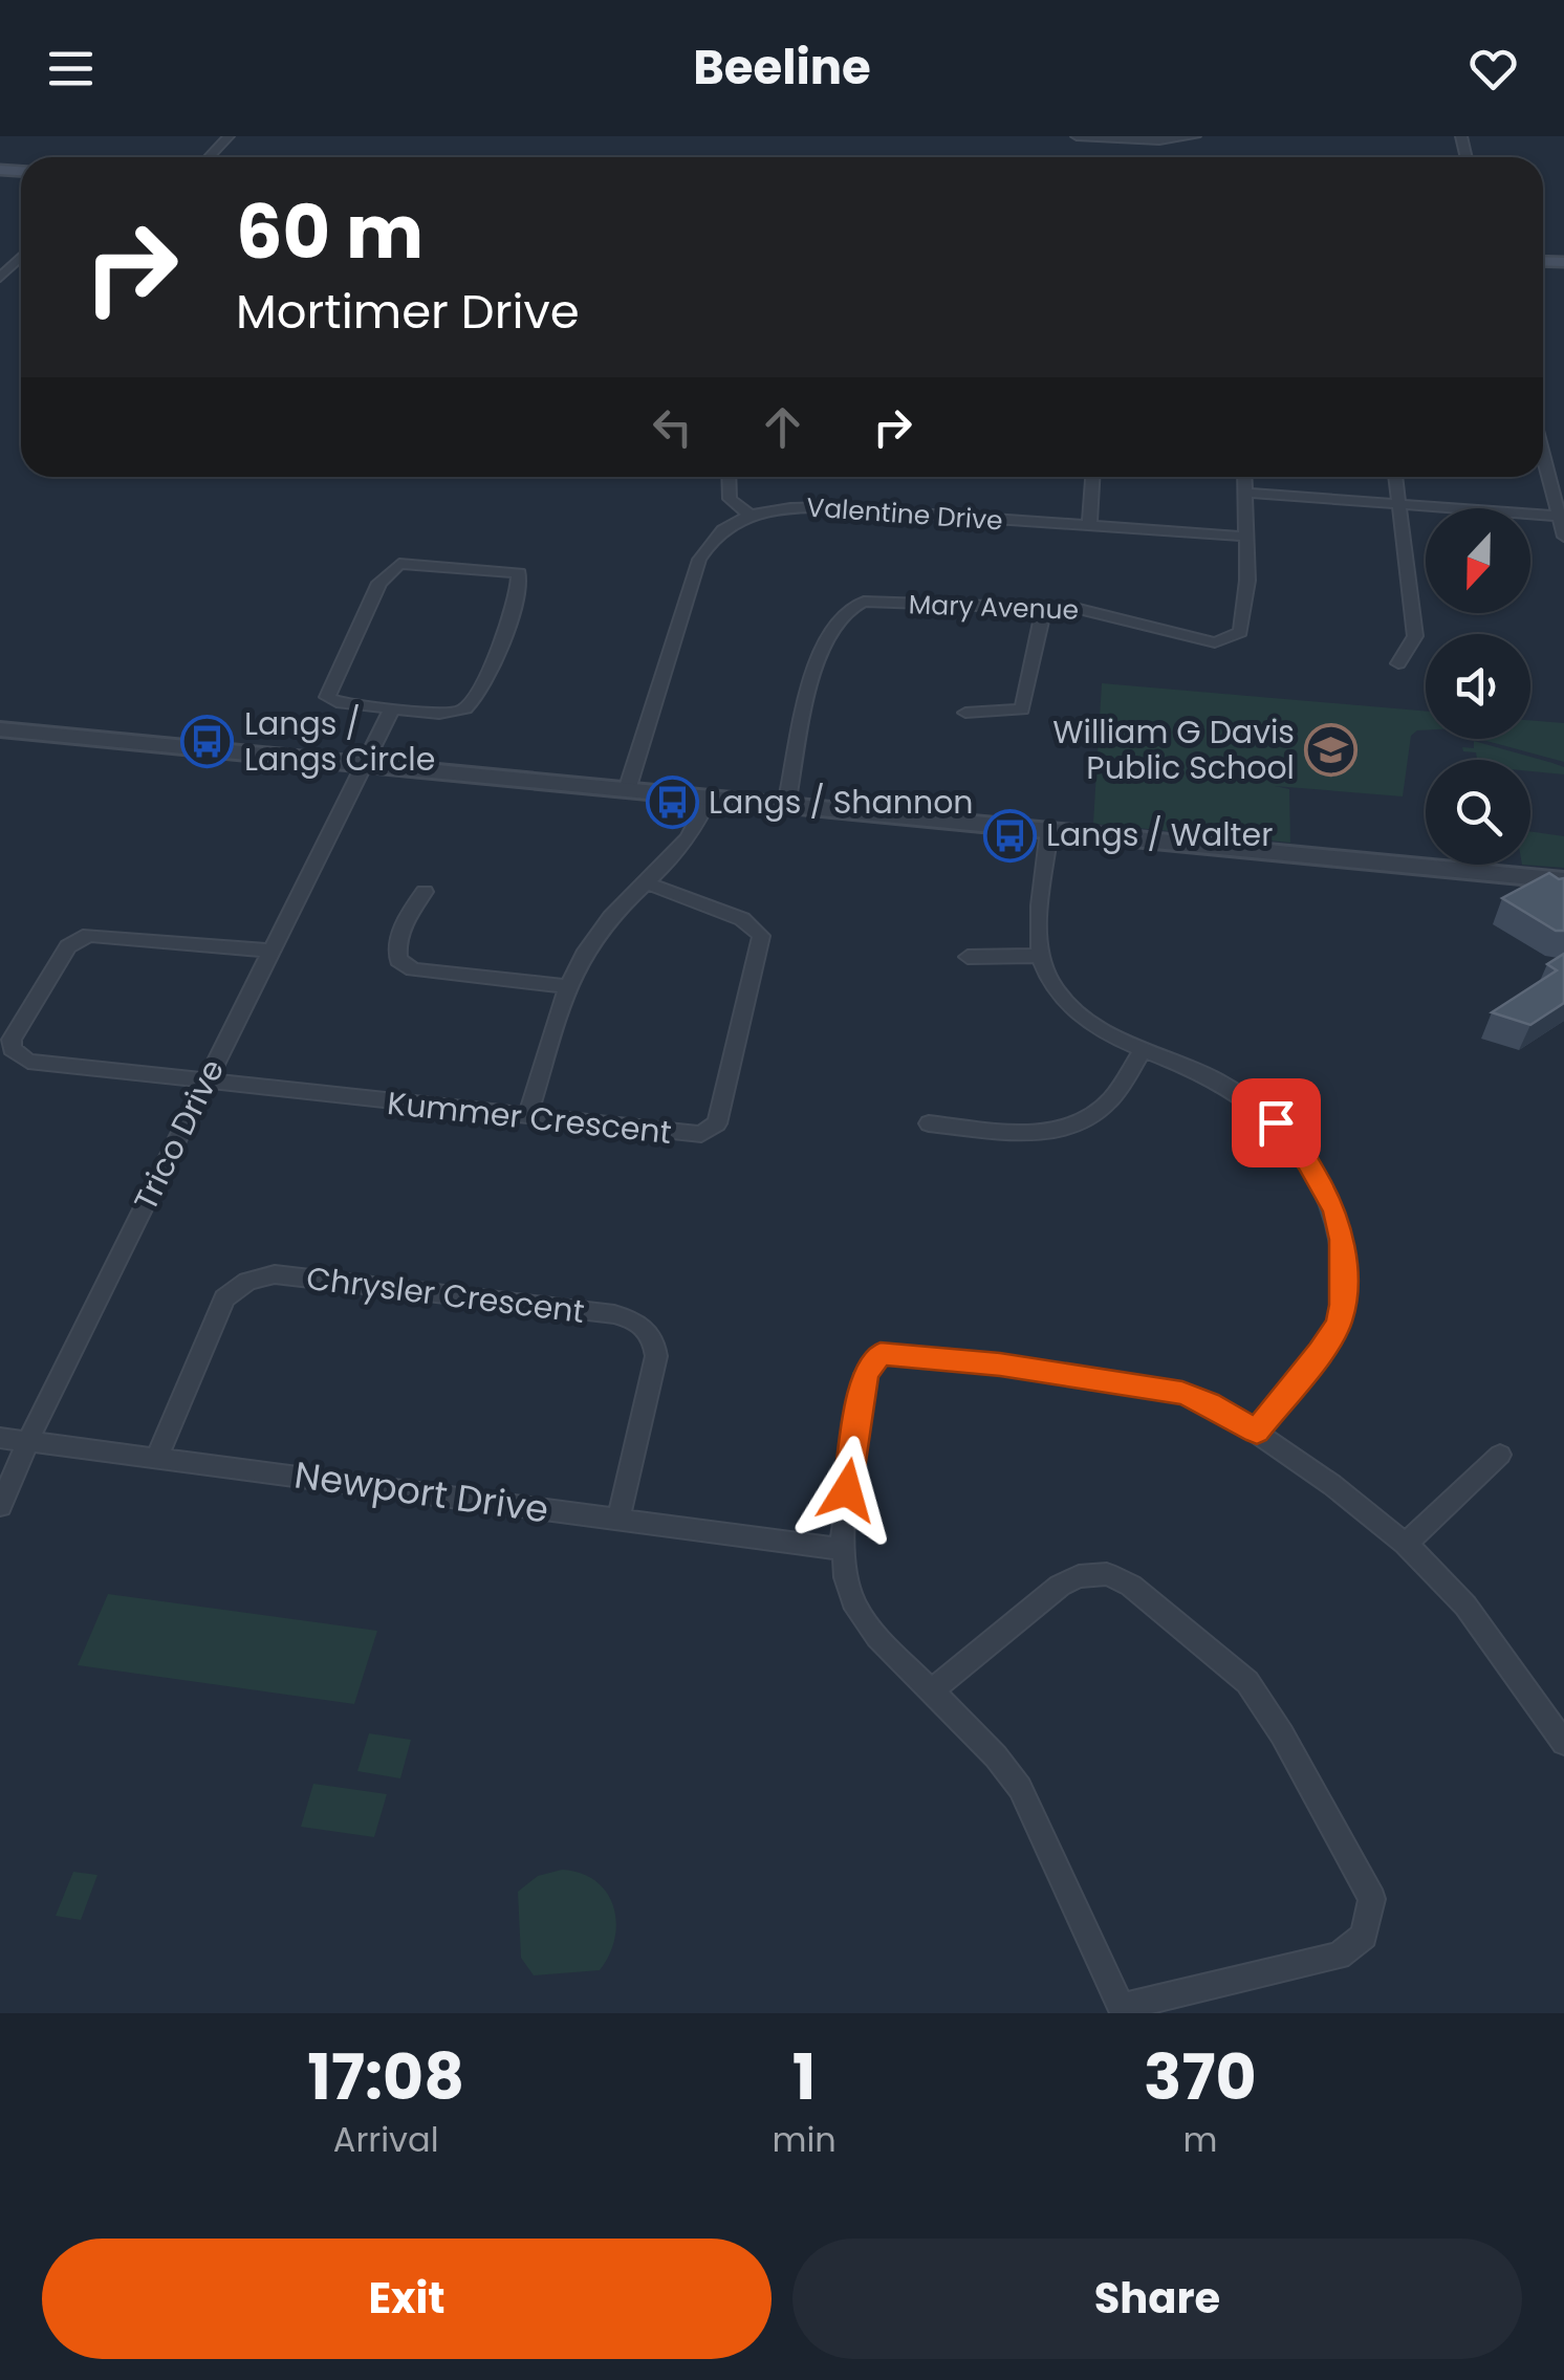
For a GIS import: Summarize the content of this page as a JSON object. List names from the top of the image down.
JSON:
{
  "streets": {
    "street": [
      "Valentine Drive",
      "Mary Avenue",
      "Kummer Crescent",
      "Trico Drive",
      "Chrysler Crescent",
      "Newport Drive"
    ]
  },
  "crossings": [
    ["Valentine Drive", "Mary Avenue"],
    ["Kummer Crescent", "Trico Drive"],
    ["Trico Drive", "Newport Drive"],
    ["Chrysler Crescent", "Newport Drive"]
  ],
  "places": {
    "bus stop": ["Langs / Langs Circle", "Langs / Shannon", "Langs / Walter"],
    "school or university": ["William G Davis Public School"]
  },
  "north": "bottom",
  "page": {
    "header": "Beeline",
    "turn": ["60 m", "Mortimer Drive"],
    "eta": [
      "17:08",
      "Arrival",
      "1",
      "min",
      "370",
      "m"
    ],
    "buttons": ["Exit", "Share"]
  }
}
